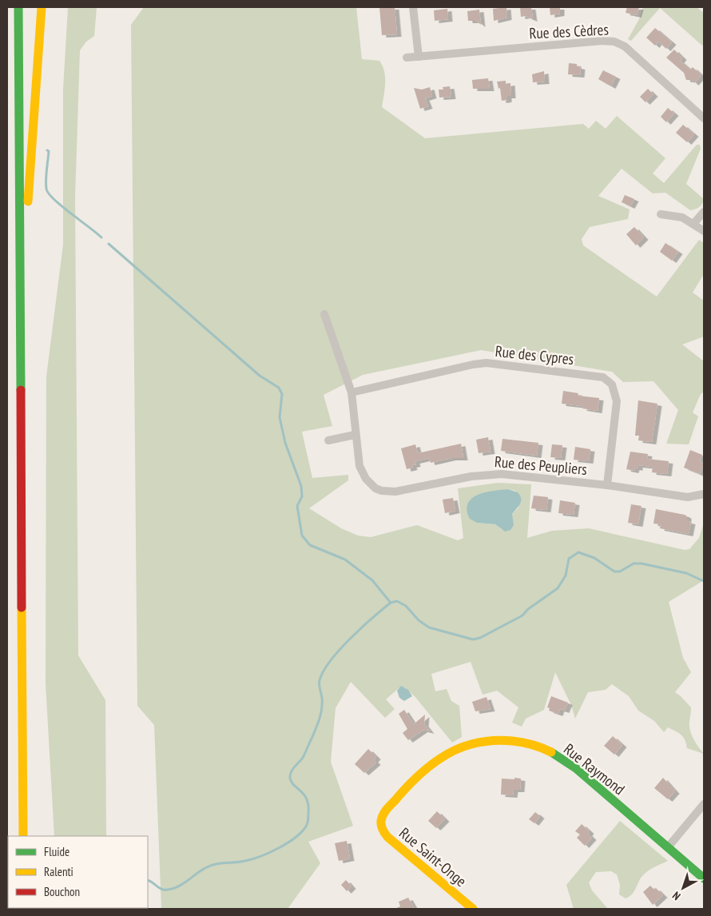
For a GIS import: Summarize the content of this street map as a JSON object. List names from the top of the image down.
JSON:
{
  "streets": {
    "main road": ["Rue Raymond", "Rue Saint-Onge"],
    "street": ["Rue des Cèdres", "Rue des Cypres", "Rue des Peupliers"]
  },
  "crossings": [
    ["Rue des Cypres", "Rue des Peupliers"],
    ["Rue Raymond", "Rue Saint-Onge"]
  ],
  "legend": ["Fluide", "Ralenti", "Bouchon"],
  "north": "bottom left"
}
